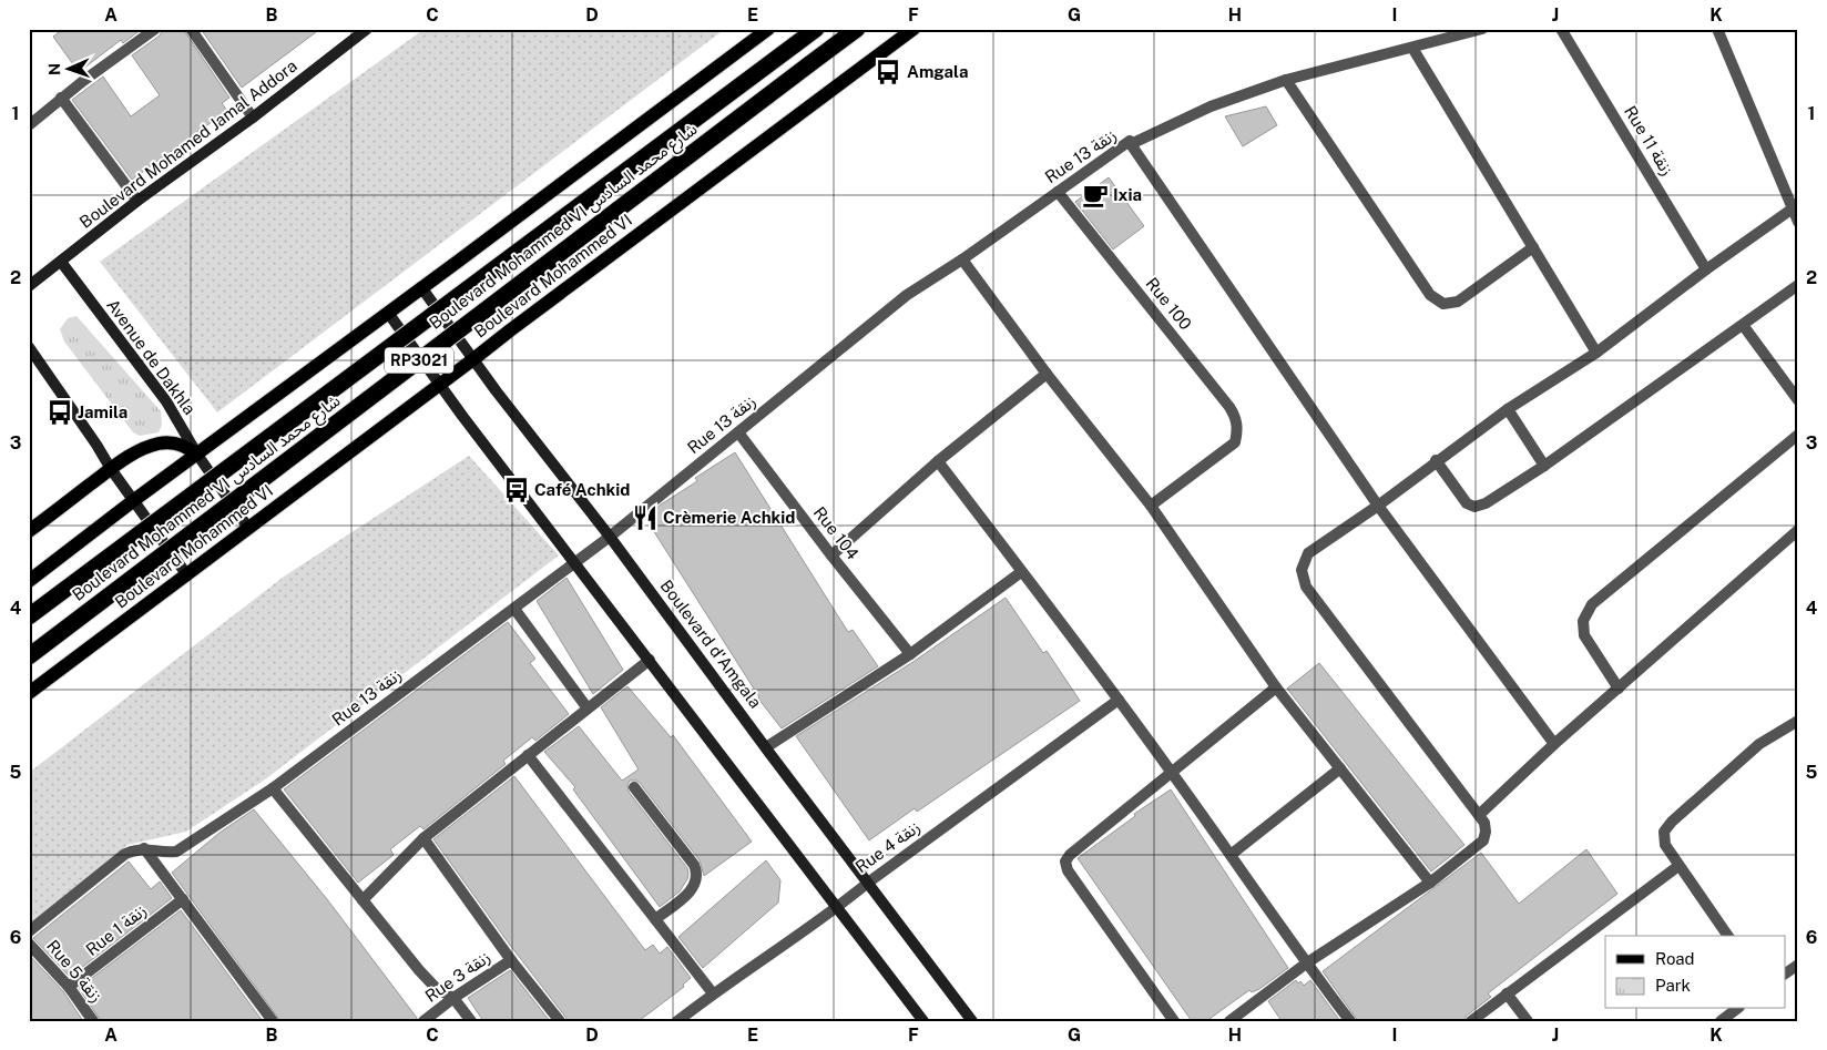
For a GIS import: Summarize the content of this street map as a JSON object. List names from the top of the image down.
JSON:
{
  "streets": {
    "highway": ["Boulevard Mohammed VI شارع محمد السادس", "RP3021"],
    "main road": ["Boulevard Mohammed VI"],
    "street": [
      "Rue 11 زنقة",
      "Boulevard Mohamed Jamal Addora",
      "Rue 13 زنقة",
      "Rue 100",
      "Avenue de Dakhla",
      "Rue 104",
      "Boulevard d'Amgala",
      "Rue 4 زنقة",
      "Rue 1 زنقة",
      "Rue 5 زنقة",
      "Rue 3 زنقة"
    ]
  },
  "crossings": [
    ["Boulevard Mohamed Jamal Addora", "Avenue de Dakhla"],
    ["Rue 13 زنقة", "Rue 100"],
    ["Rue 13 زنقة", "Rue 104"],
    ["Rue 13 زنقة", "Boulevard d'Amgala"],
    ["Boulevard Mohammed VI", "Avenue de Dakhla"],
    ["Boulevard Mohammed VI", "Boulevard d'Amgala"],
    ["Boulevard d'Amgala", "Rue 4 زنقة"],
    ["Rue 1 زنقة", "Rue 5 زنقة"]
  ],
  "places": {
    "bus stop": ["Amgala", "Jamila", "Café Achkid"],
    "cafe": ["Ixia"],
    "restaurant": ["Crèmerie Achkid"]
  },
  "legend": ["Road", "Park"],
  "north": "left",
  "grid": {
    "columns": [
      "A",
      "B",
      "C",
      "D",
      "E",
      "F",
      "G",
      "H",
      "I",
      "J",
      "K"
    ],
    "rows": [
      "1",
      "2",
      "3",
      "4",
      "5",
      "6"
    ]
  }
}
